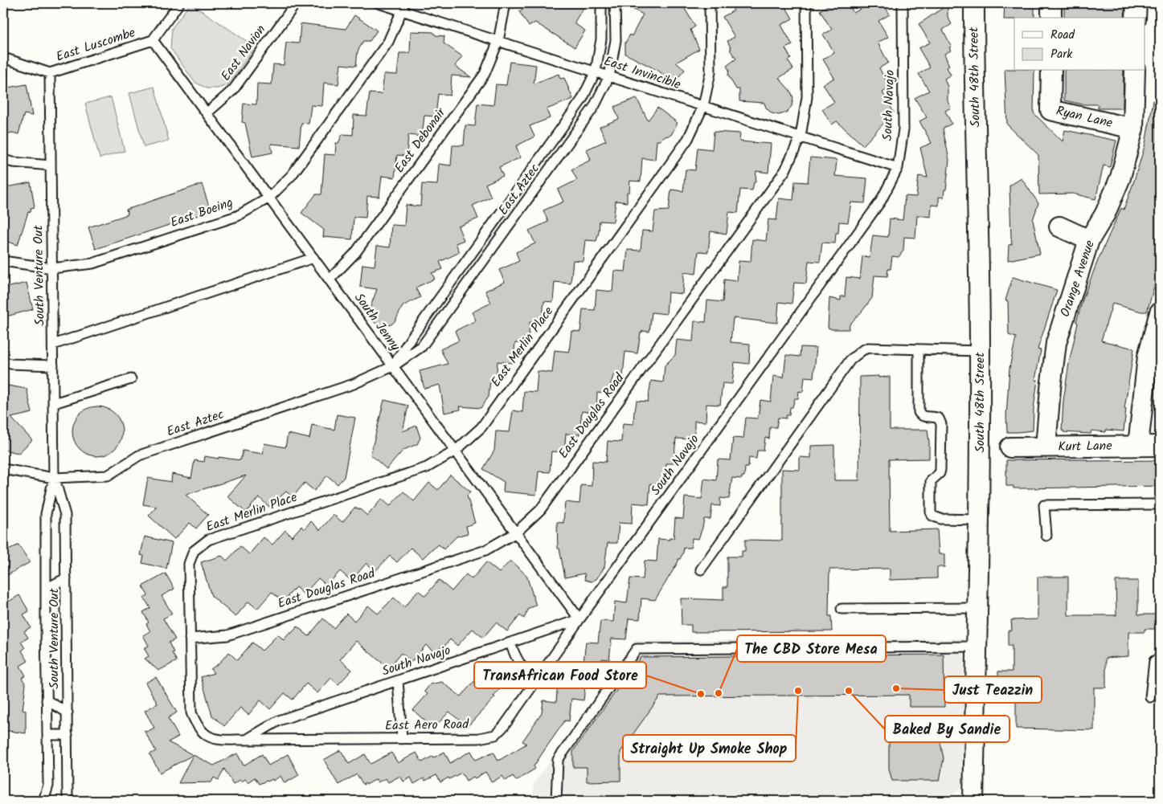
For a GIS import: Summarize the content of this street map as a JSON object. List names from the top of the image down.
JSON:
{
  "streets": {
    "street": [
      "South 48th Street",
      "Ryan Lane",
      "Orange Avenue",
      "Kurt Lane"
    ],
    "lane": [
      "East Luscombe",
      "East Navion",
      "East Invincible",
      "South Navajo",
      "East Debonair",
      "East Aztec",
      "East Boeing",
      "South Venture Out",
      "South Jenny",
      "East Merlin Place",
      "East Douglas Road",
      "East Aero Road"
    ]
  },
  "crossings": [
    ["East Luscombe", "South Venture Out"],
    ["East Luscombe", "South Jenny"],
    ["East Navion", "South Jenny"],
    ["East Invincible", "South Navajo"],
    ["East Invincible", "East Debonair"],
    ["East Invincible", "East Aztec"],
    ["East Invincible", "East Boeing"],
    ["East Invincible", "East Merlin Place"],
    ["East Invincible", "East Douglas Road"],
    ["South Navajo", "South Jenny"],
    ["South Navajo", "East Aero Road"],
    ["Ryan Lane", "Orange Avenue"],
    ["East Debonair", "South Jenny"],
    ["East Aztec", "South Venture Out"],
    ["East Aztec", "South Jenny"],
    ["East Boeing", "South Venture Out"],
    ["East Boeing", "South Jenny"],
    ["Orange Avenue", "Kurt Lane"],
    ["South Jenny", "East Merlin Place"],
    ["South Jenny", "East Douglas Road"],
    ["South Jenny", "East Aero Road"],
    ["East Merlin Place", "East Douglas Road"],
    ["East Merlin Place", "East Aero Road"],
    ["East Douglas Road", "East Aero Road"]
  ],
  "places": [
    "Just Teazzin",
    "Straight Up Smoke Shop",
    "Baked By Sandie",
    "The CBD Store Mesa",
    "TransAfrican Food Store"
  ],
  "legend": ["Road", "Park"]
}
